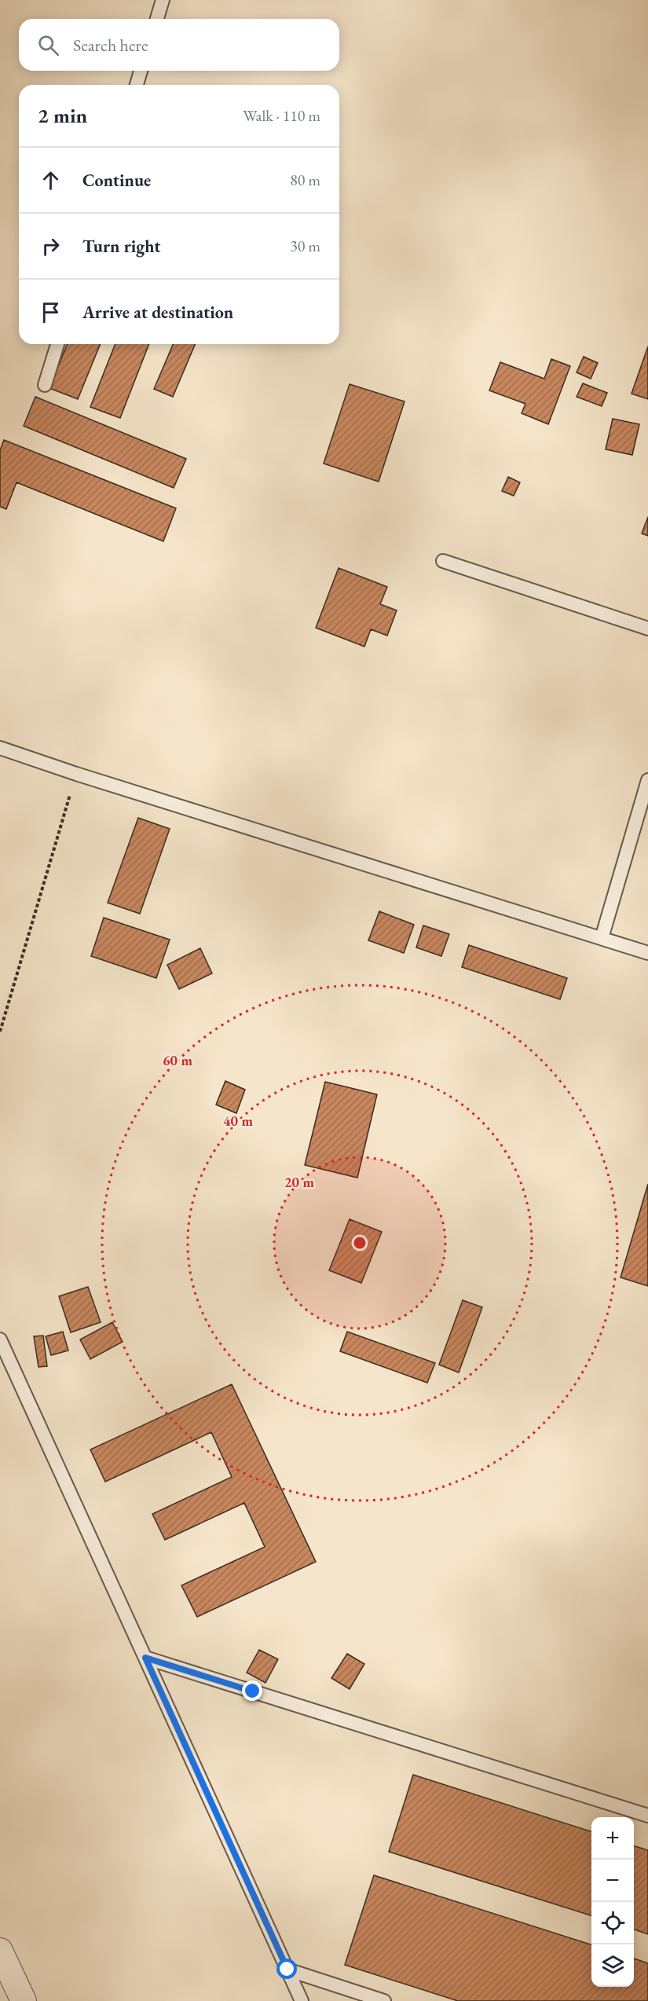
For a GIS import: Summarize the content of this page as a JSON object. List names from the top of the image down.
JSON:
{
  "page": {
    "search": "Search here",
    "heading": ["2 min", "Walk · 110 m"],
    "list": [
      ["Continue", "80 m"],
      ["Turn right", "30 m"],
      "Arrive at destination"
    ],
    "map_buttons": ["+", "−"]
  },
  "rings": ["60 m", "40 m", "20 m"]
}
